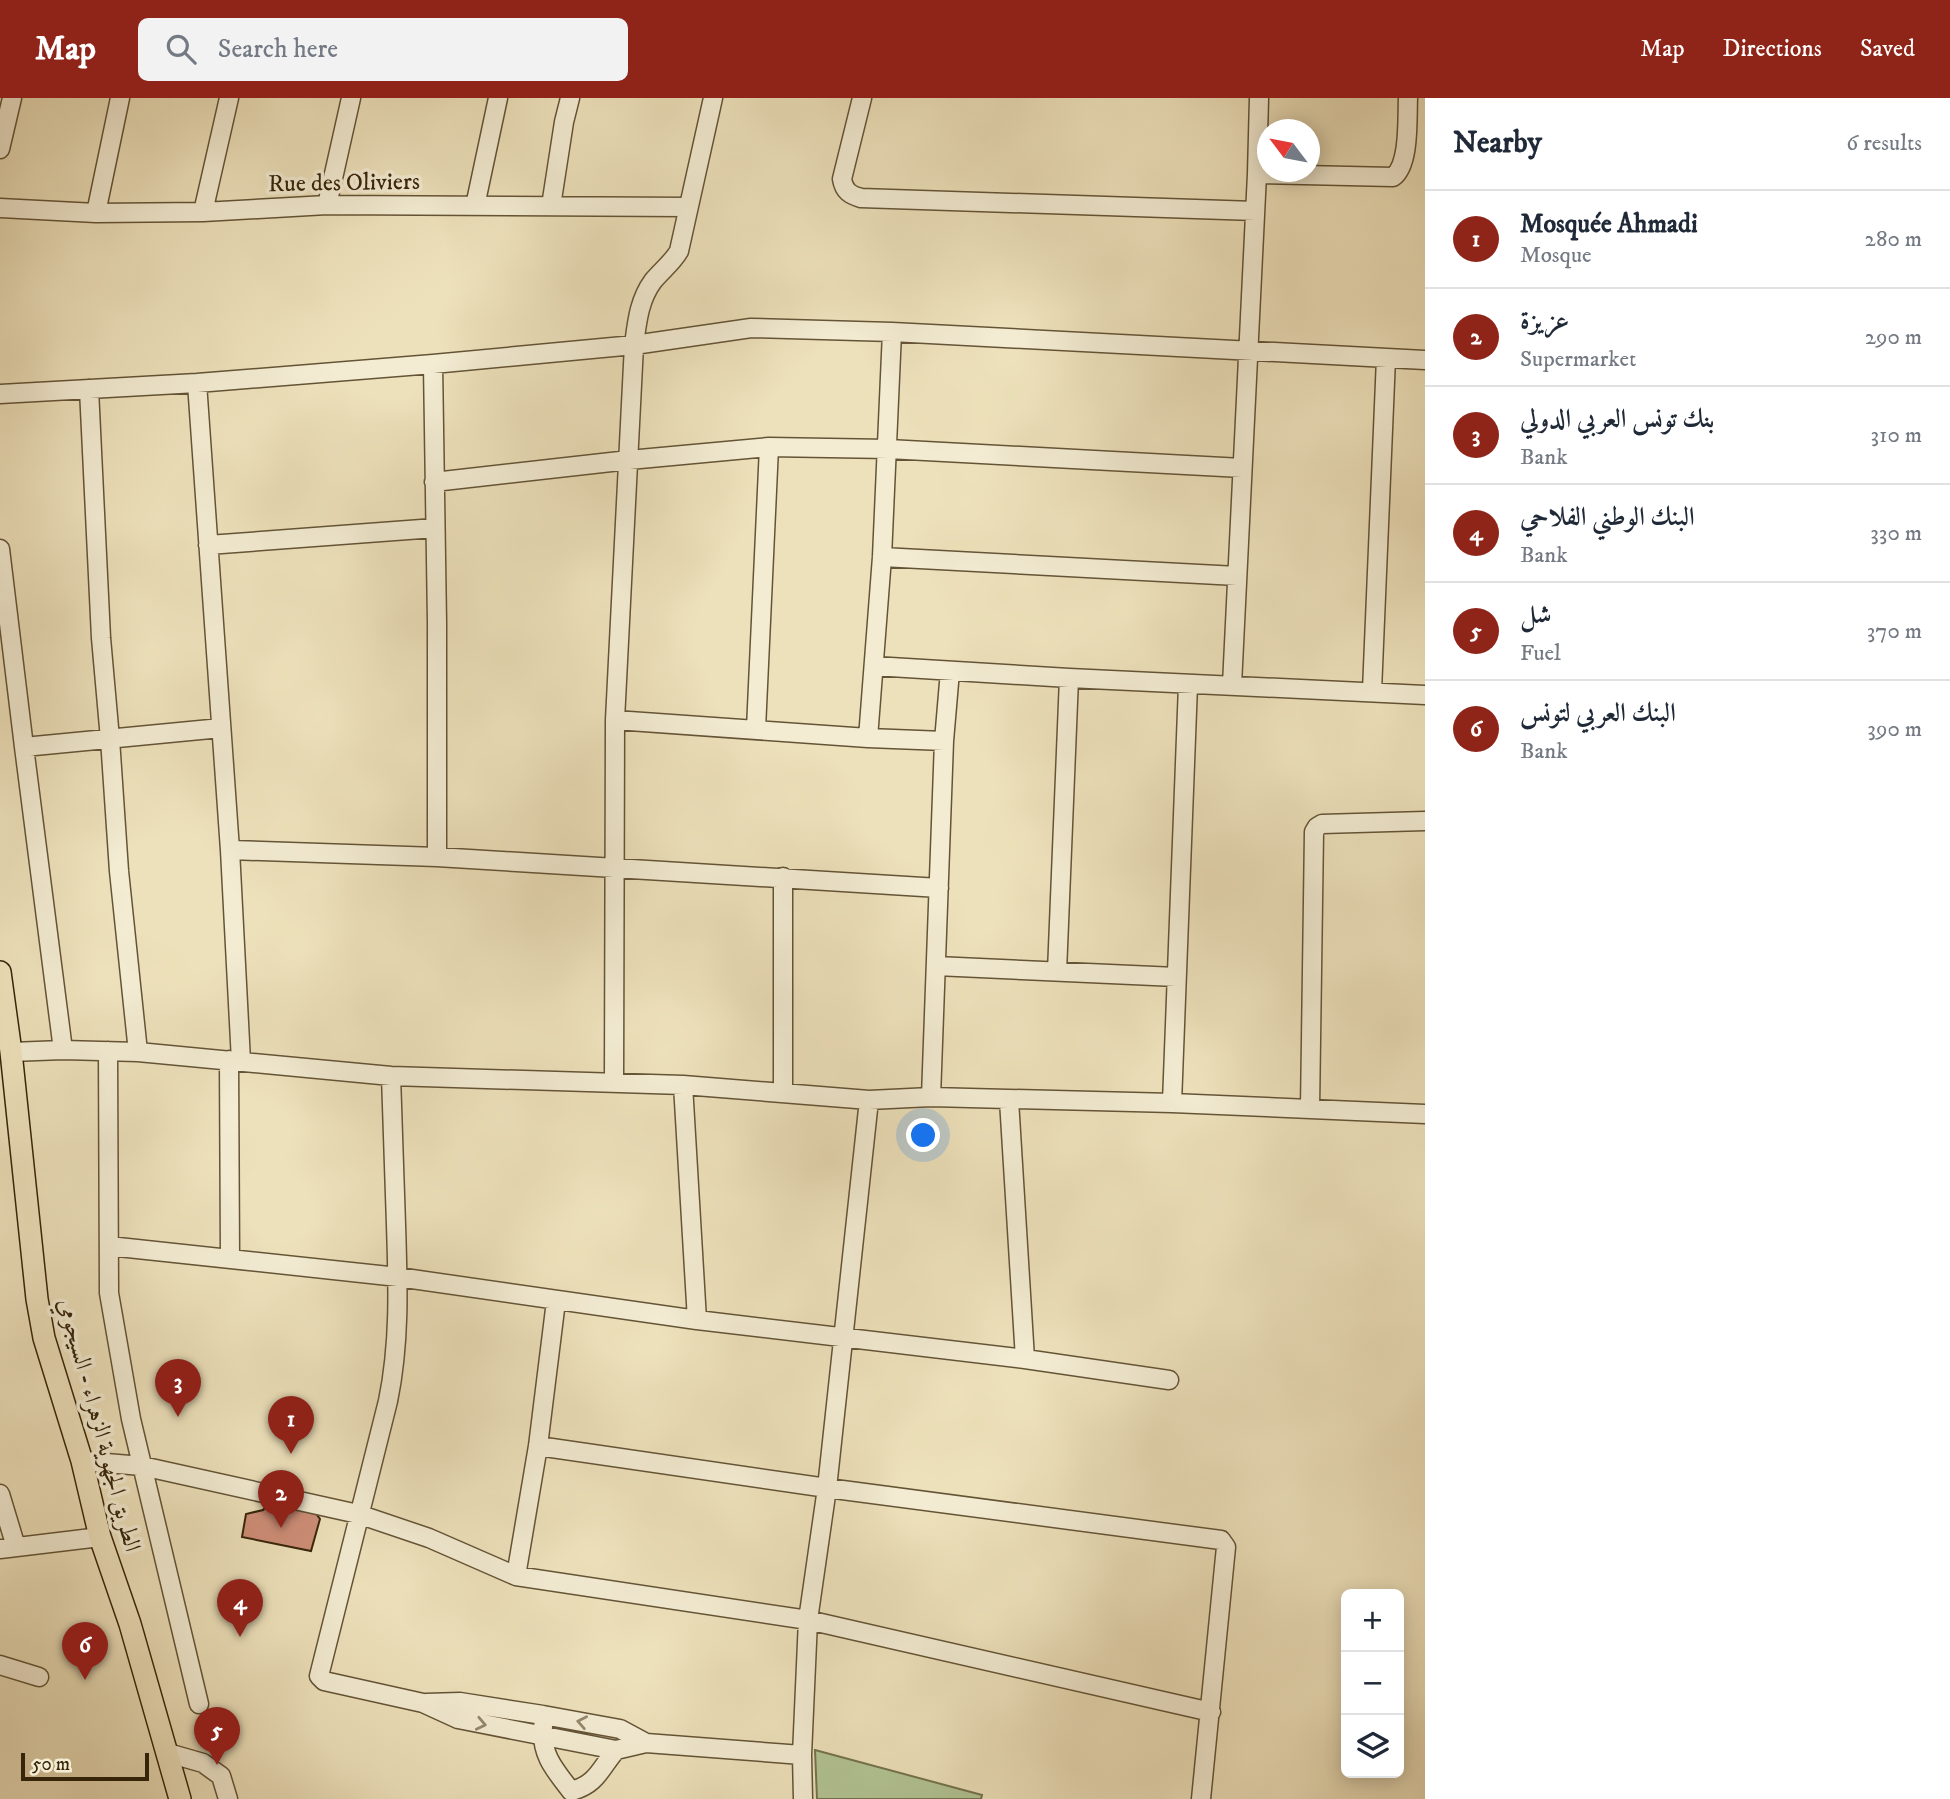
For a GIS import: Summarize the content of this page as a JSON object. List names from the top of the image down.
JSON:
{
  "streets": {
    "main road": ["الطريق الجهوية الزهراء - السيجومي"],
    "street": ["Rue des Oliviers"]
  },
  "scale_bar": "50 m",
  "north": "top left",
  "page": {
    "header": "Map",
    "search": "Search here",
    "nav": ["Map", "Directions", "Saved"],
    "heading": ["Nearby", "6 results"],
    "list": [
      {
        "mark": "1",
        "name": "Mosquée Ahmadi",
        "note": "Mosque",
        "value": "280 m"
      },
      {
        "mark": "2",
        "name": "عزيزة",
        "note": "Supermarket",
        "value": "290 m"
      },
      {
        "mark": "3",
        "name": "بنك تونس العربي الدولي",
        "note": "Bank",
        "value": "310 m"
      },
      {
        "mark": "4",
        "name": "البنك الوطني الفلاحي",
        "note": "Bank",
        "value": "330 m"
      },
      {
        "mark": "5",
        "name": "شل",
        "note": "Fuel",
        "value": "370 m"
      },
      {
        "mark": "6",
        "name": "البنك العربي لتونس",
        "note": "Bank",
        "value": "390 m"
      }
    ],
    "pins": [
      "3",
      "1",
      "2",
      "4",
      "6",
      "5"
    ],
    "map_buttons": ["+", "−"],
    "scale": "50 m"
  }
}
